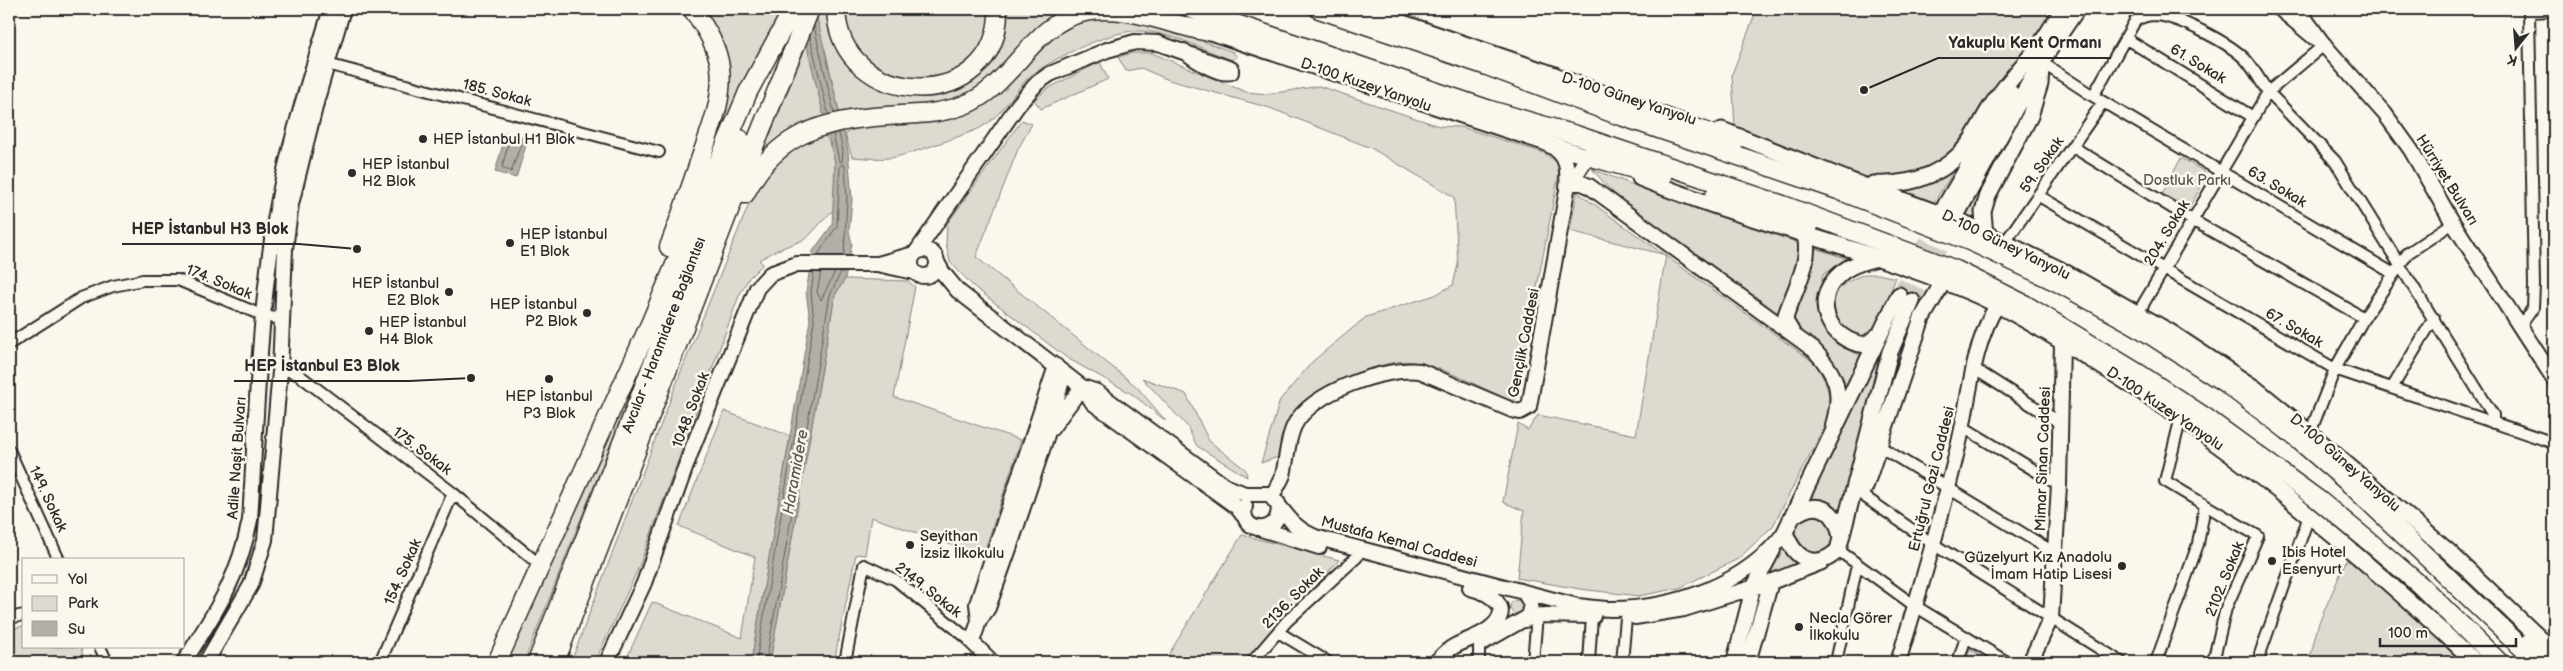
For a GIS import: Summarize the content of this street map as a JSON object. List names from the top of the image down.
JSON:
{
  "streets": {
    "highway": ["Avcılar - Haramidere Bağlantısı"],
    "main road": [
      "D-100 Kuzey Yanyolu",
      "D-100 Güney Yanyolu",
      "Hürriyet Bulvarı",
      "Gençlik Caddesi",
      "1048. Sokak",
      "Adile Naşit Bulvarı",
      "Mimar Sinan Caddesi",
      "Ertuğrul Gazi Caddesi",
      "Mustafa Kemal Caddesi"
    ],
    "street": [
      "61. Sokak",
      "185. Sokak",
      "59. Sokak",
      "63. Sokak",
      "204. Sokak",
      "174. Sokak",
      "67. Sokak",
      "175. Sokak",
      "149. Sokak",
      "154. Sokak",
      "2102. Sokak",
      "2149. Sokak",
      "2136. Sokak"
    ]
  },
  "crossings": [
    ["61. Sokak", "204. Sokak"],
    ["D-100 Kuzey Yanyolu", "Mimar Sinan Caddesi"],
    ["D-100 Kuzey Yanyolu", "Ertuğrul Gazi Caddesi"],
    ["D-100 Güney Yanyolu", "59. Sokak"],
    ["D-100 Güney Yanyolu", "204. Sokak"],
    ["59. Sokak", "63. Sokak"],
    ["59. Sokak", "67. Sokak"],
    ["Hürriyet Bulvarı", "204. Sokak"],
    ["63. Sokak", "204. Sokak"],
    ["204. Sokak", "67. Sokak"],
    ["174. Sokak", "Adile Naşit Bulvarı"],
    ["Gençlik Caddesi", "Mustafa Kemal Caddesi"],
    ["175. Sokak", "154. Sokak"],
    ["Mustafa Kemal Caddesi", "2136. Sokak"]
  ],
  "water": ["Haramidere"],
  "parks": ["Dostluk Parkı"],
  "places": [
    "Yakuplu Kent Ormanı",
    "HEP İstanbul H1 Blok",
    "HEP İstanbul H2 Blok",
    "HEP İstanbul E1 Blok",
    "HEP İstanbul H3 Blok",
    "HEP İstanbul E2 Blok",
    "HEP İstanbul P2 Blok",
    "HEP İstanbul H4 Blok",
    "HEP İstanbul E3 Blok",
    "HEP İstanbul P3 Blok",
    "Seyithan İzsiz İlkokulu",
    "Ibis Hotel Esenyurt",
    "Güzelyurt Kız Anadolu İmam Hatip Lisesi",
    "Necla Görer İlkokulu"
  ],
  "legend": ["Yol", "Park", "Su"],
  "scale_bar": "100 m",
  "north": "bottom"
}
